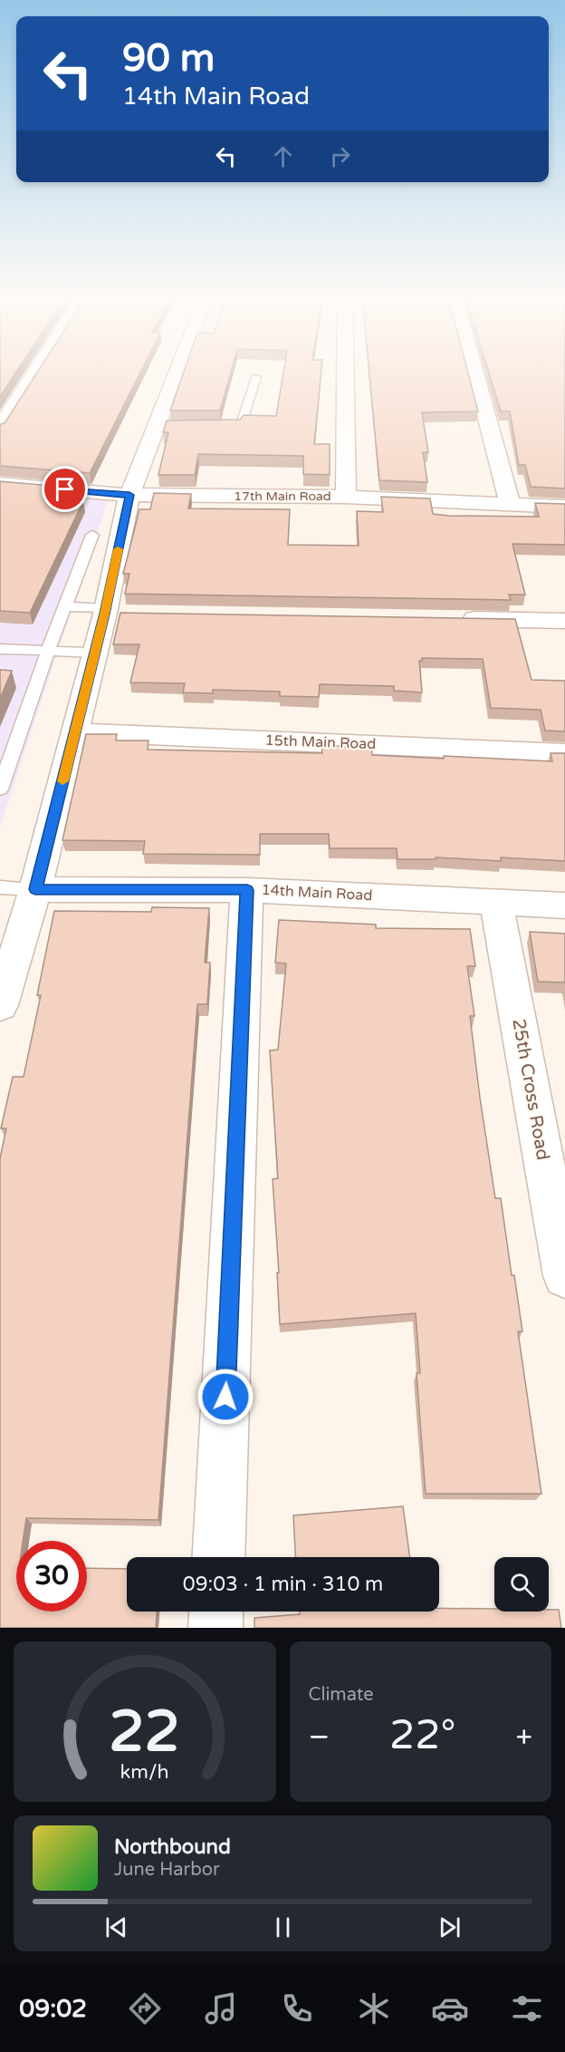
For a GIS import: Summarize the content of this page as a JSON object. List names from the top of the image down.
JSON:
{
  "streets": {
    "street": [
      "17th Main Road",
      "15th Main Road",
      "14th Main Road",
      "25th Cross Road"
    ]
  },
  "crossings": [
    ["14th Main Road", "25th Cross Road"]
  ],
  "page": {
    "turn": ["90 m", "14th Main Road"],
    "limit": "30",
    "trip": "09:03 · 1 min · 310 m",
    "tile": "Climate",
    "heat": ["−", "22°", "+"],
    "song": ["Northbound", "June Harbor"],
    "tabs": "09:02",
    "gauge": ["22", "km/h"]
  }
}
